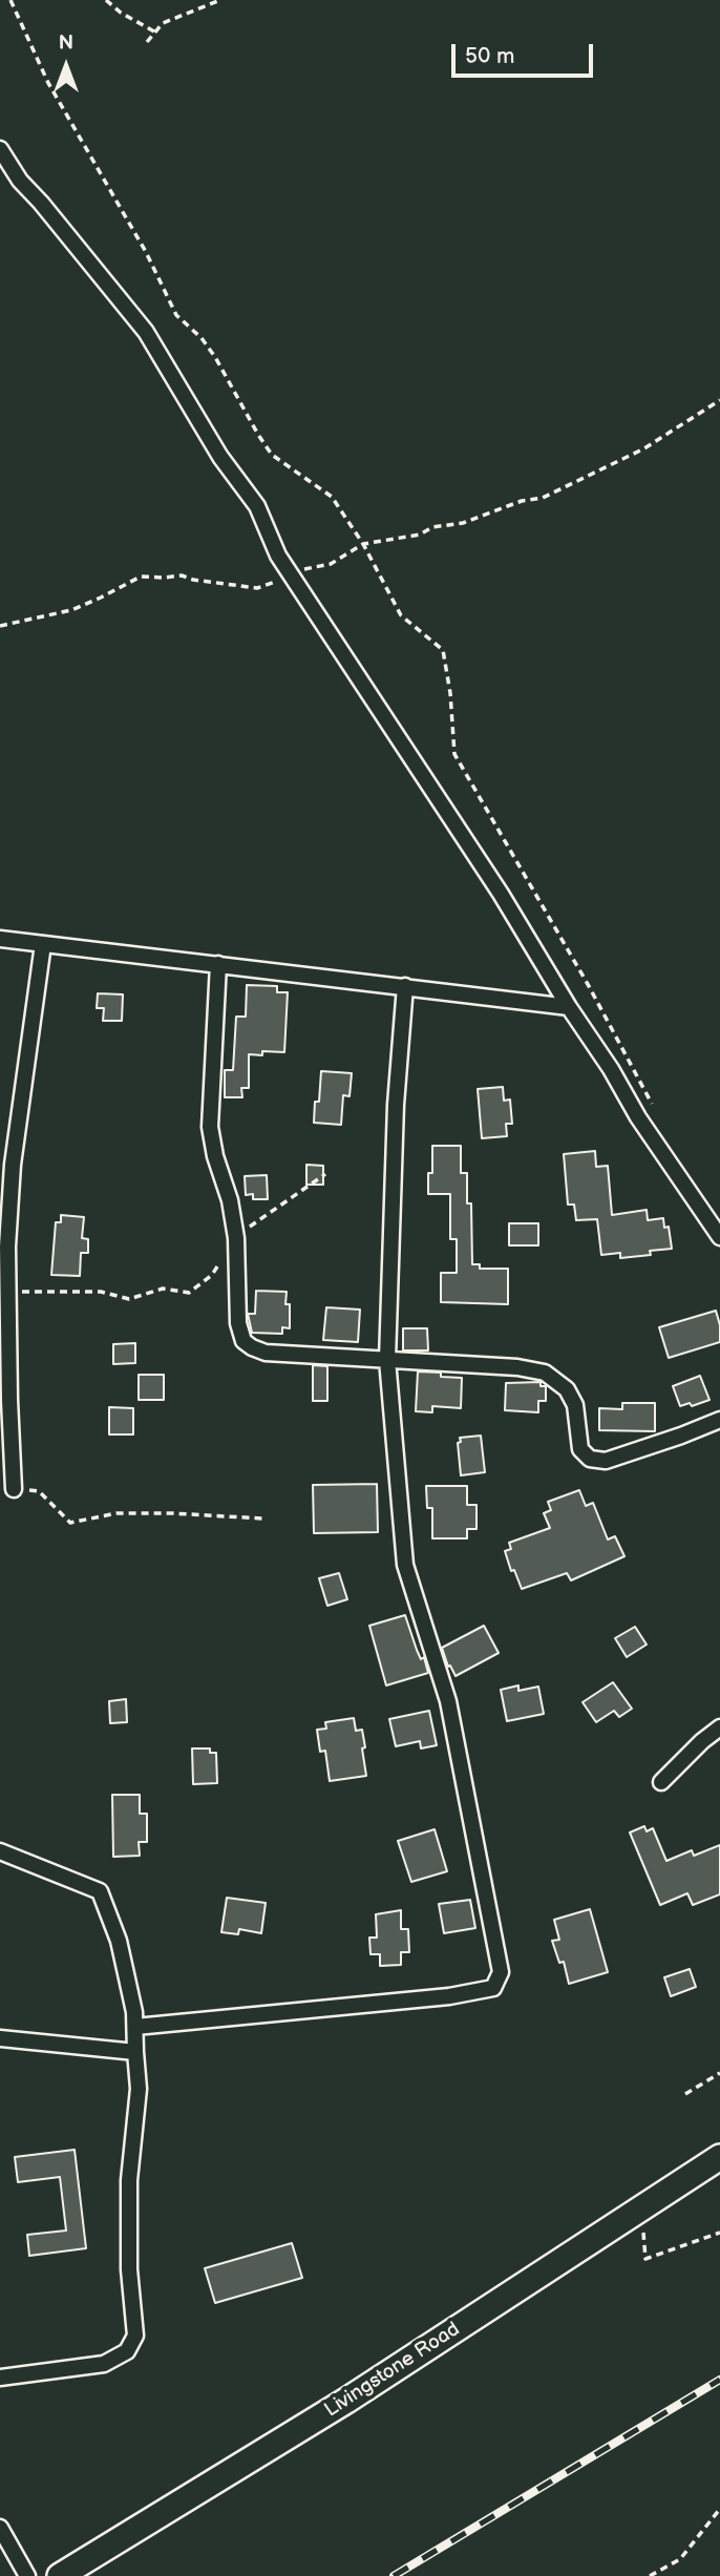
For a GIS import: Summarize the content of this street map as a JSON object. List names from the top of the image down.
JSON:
{
  "streets": {
    "highway": ["Livingstone Road"]
  },
  "scale_bar": "50 m",
  "north": "top"
}
